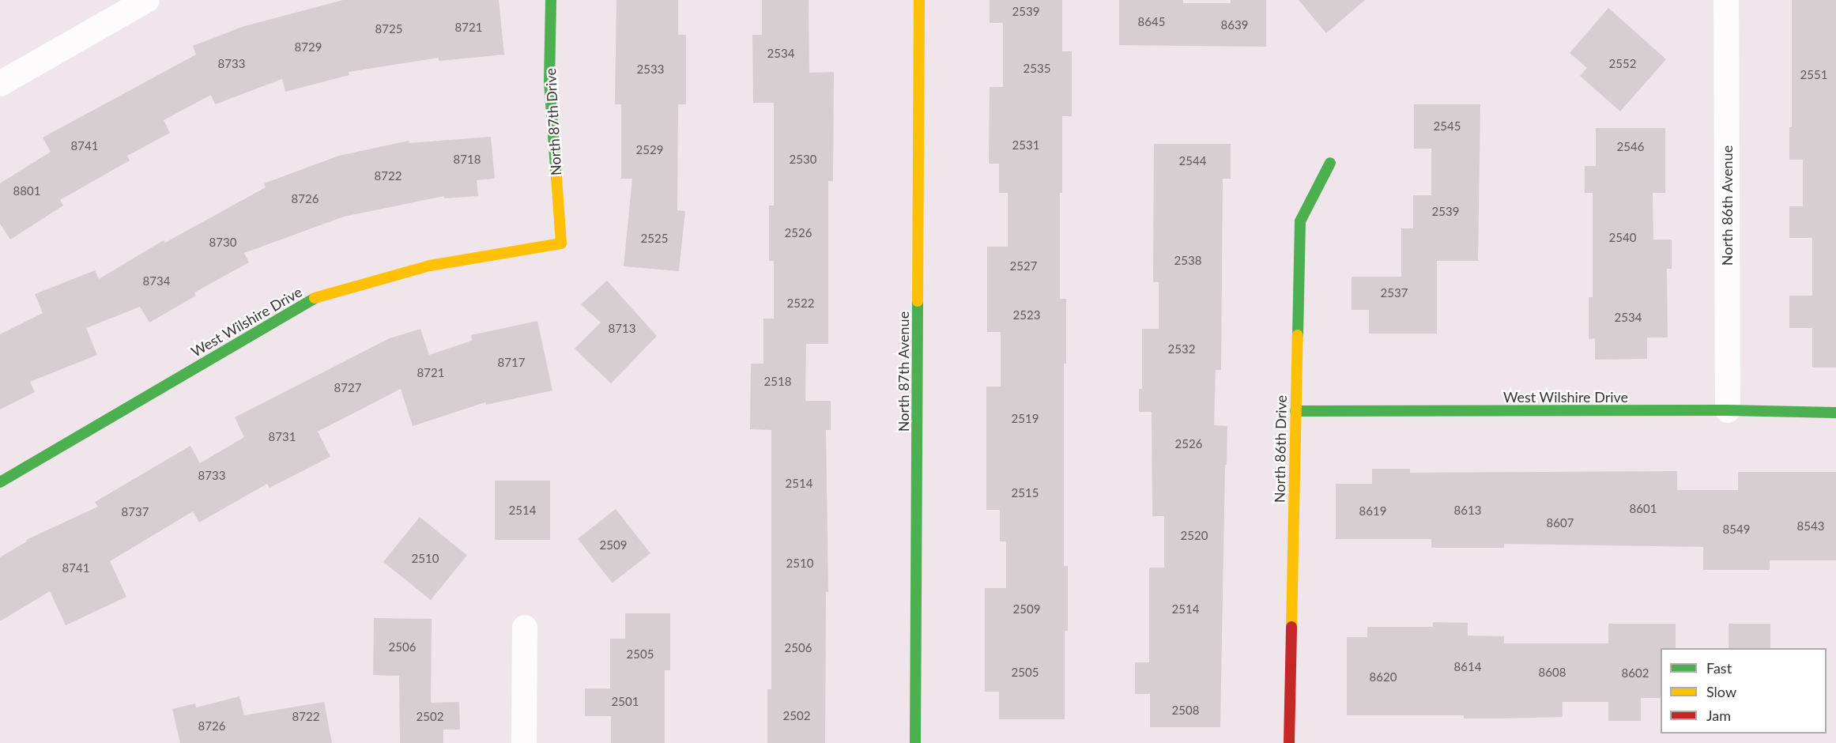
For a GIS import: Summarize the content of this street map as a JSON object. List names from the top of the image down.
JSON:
{
  "streets": {
    "street": [
      "North 87th Drive",
      "North 86th Avenue",
      "West Wilshire Drive",
      "North 87th Avenue",
      "North 86th Drive"
    ]
  },
  "crossings": [
    ["North 87th Drive", "West Wilshire Drive"],
    ["North 86th Avenue", "West Wilshire Drive"],
    ["West Wilshire Drive", "North 86th Drive"]
  ],
  "house_numbers": [
    "2539",
    "8645",
    "8639",
    "8721",
    "8725",
    "8729",
    "2534",
    "8733",
    "2552",
    "2535",
    "2533",
    "2551",
    "2545",
    "2531",
    "8741",
    "2546",
    "2529",
    "8718",
    "2530",
    "2544",
    "8722",
    "8801",
    "8726",
    "2539",
    "2526",
    "2540",
    "2525",
    "8730",
    "2538",
    "2527",
    "8734",
    "2537",
    "2522",
    "2523",
    "2534",
    "8713",
    "2532",
    "8717",
    "8721",
    "2518",
    "8727",
    "2519",
    "8731",
    "2526",
    "8733",
    "2514",
    "2515",
    "8601",
    "2514",
    "8613",
    "8619",
    "8737",
    "8607",
    "8543",
    "8549",
    "2520",
    "2509",
    "2510",
    "2510",
    "8741",
    "2509",
    "2514",
    "2506",
    "2506",
    "2505",
    "8614",
    "2505",
    "8608",
    "8602",
    "8620",
    "2501",
    "2508",
    "2502",
    "8722",
    "2502",
    "8726"
  ],
  "legend": ["Fast", "Slow", "Jam"]
}
